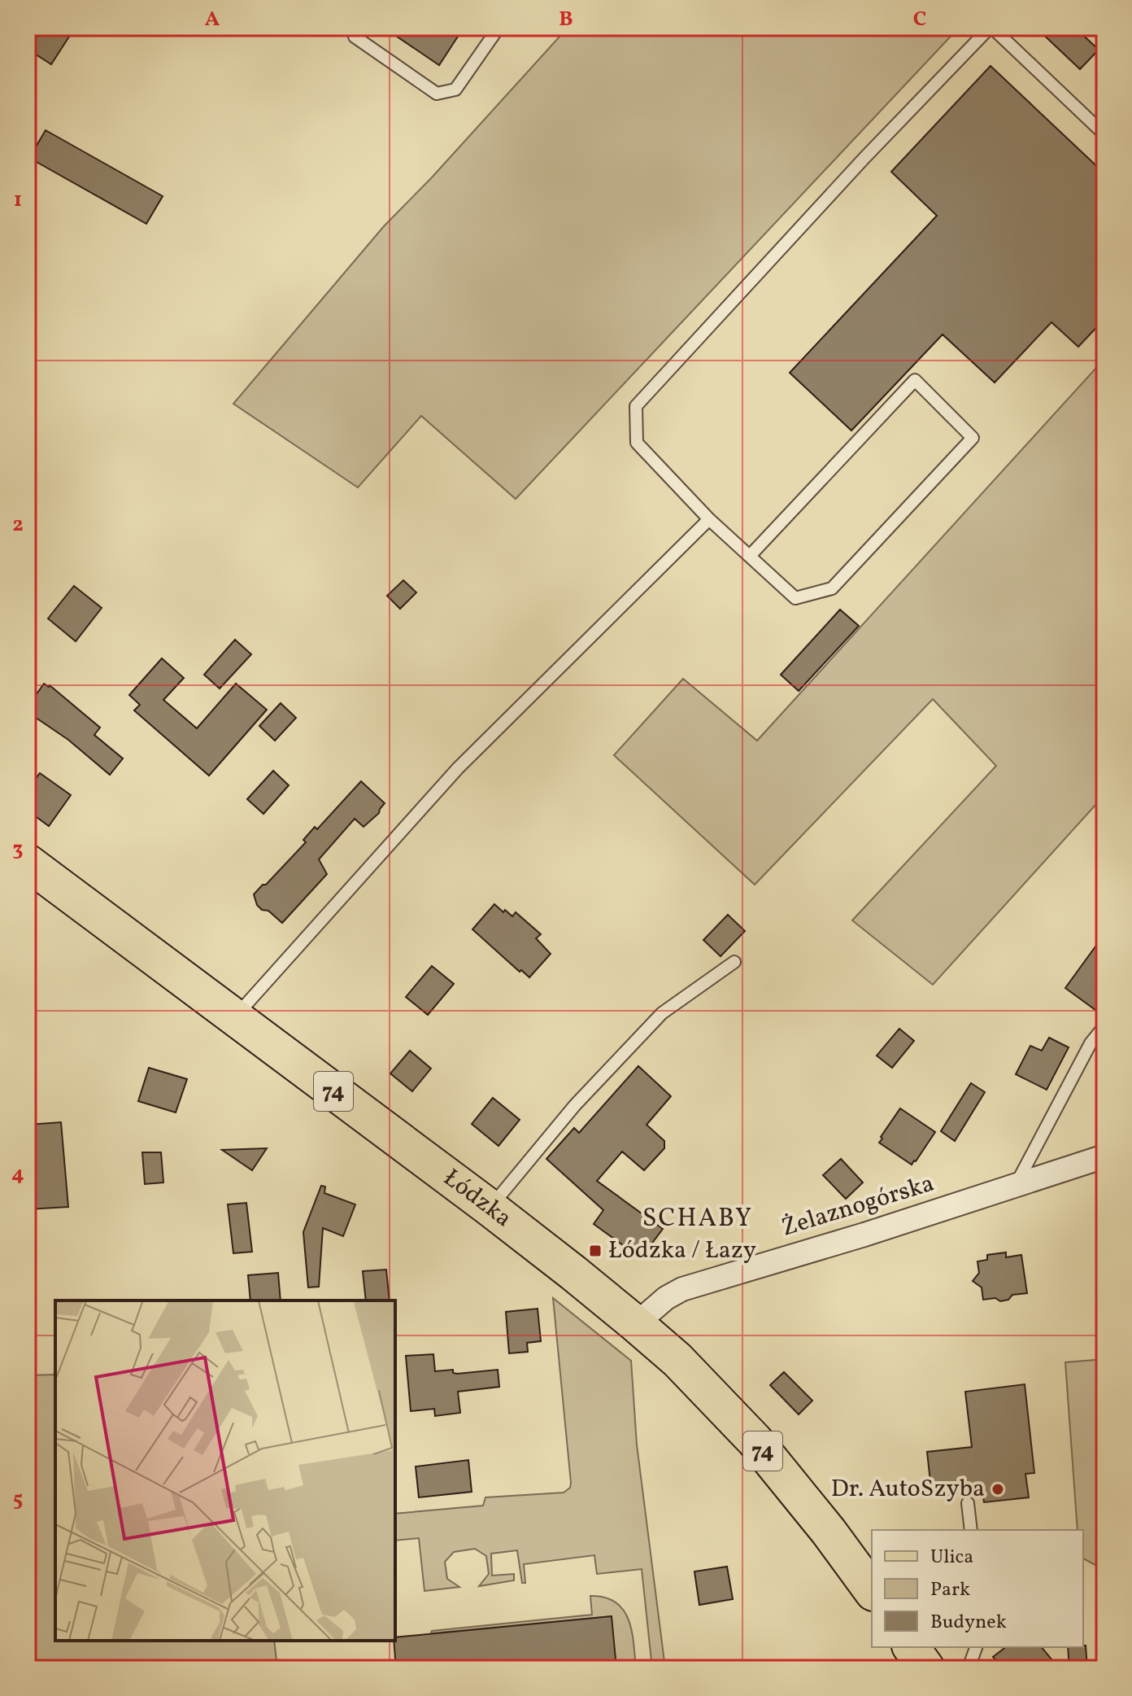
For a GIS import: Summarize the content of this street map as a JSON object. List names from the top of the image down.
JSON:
{
  "streets": {
    "main road": ["74", "Łódzka"],
    "street": ["Żelaznogórska"]
  },
  "crossings": [
    ["Łódzka", "Żelaznogórska"]
  ],
  "districts": ["SCHABY"],
  "places": {
    "transit": ["Łódzka / Łazy"],
    "other": ["Dr. AutoSzyba"]
  },
  "legend": ["Ulica", "Park", "Budynek"],
  "grid": {
    "columns": ["A", "B", "C"],
    "rows": [
      "1",
      "2",
      "3",
      "4",
      "5"
    ]
  }
}
